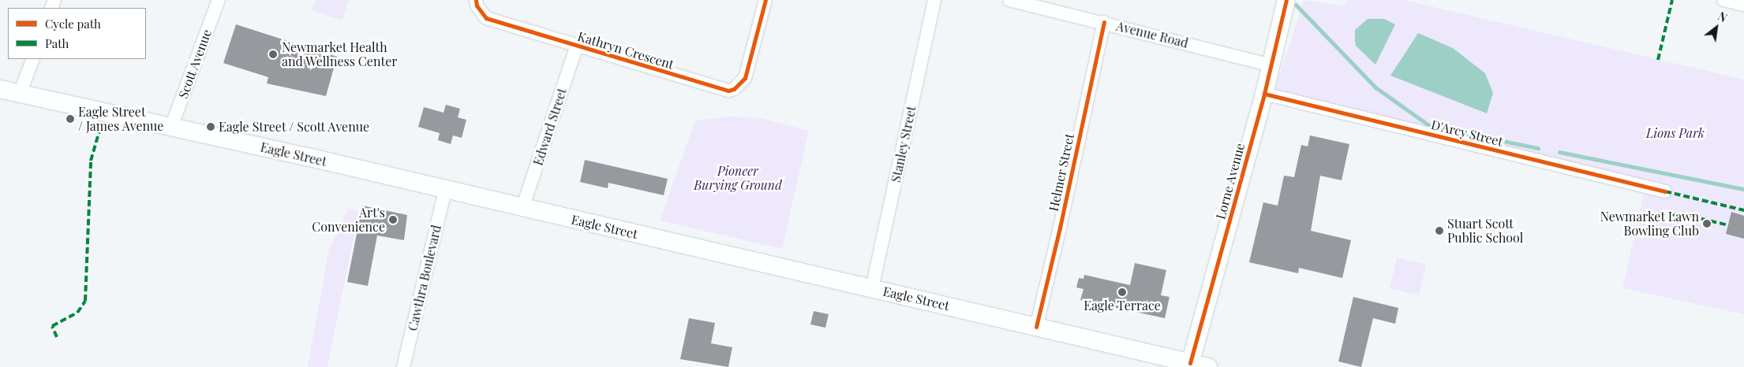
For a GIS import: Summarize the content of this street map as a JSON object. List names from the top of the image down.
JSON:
{
  "streets": {
    "main road": ["Eagle Street", "Lorne Avenue"],
    "street": [
      "Avenue Road",
      "Kathryn Crescent",
      "Scott Avenue",
      "Edward Street",
      "D'Arcy Street",
      "Stanley Street",
      "Helmer Street",
      "Cawthra Boulevard"
    ]
  },
  "crossings": [
    ["Avenue Road", "Helmer Street"],
    ["Avenue Road", "Lorne Avenue"],
    ["Kathryn Crescent", "Edward Street"],
    ["Scott Avenue", "Eagle Street"],
    ["Edward Street", "Eagle Street"],
    ["D'Arcy Street", "Lorne Avenue"],
    ["Stanley Street", "Eagle Street"],
    ["Eagle Street", "Helmer Street"],
    ["Eagle Street", "Lorne Avenue"],
    ["Eagle Street", "Cawthra Boulevard"]
  ],
  "parks": ["Lions Park", "Pioneer Burying Ground"],
  "places": [
    "Newmarket Health and Wellness Center",
    "Eagle Street / James Avenue",
    "Eagle Street / Scott Avenue",
    "Art's Convenience",
    "Newmarket Lawn Bowling Club",
    "Stuart Scott Public School",
    "Eagle Terrace"
  ],
  "legend": ["Cycle path", "Path"],
  "north": "top right"
}
